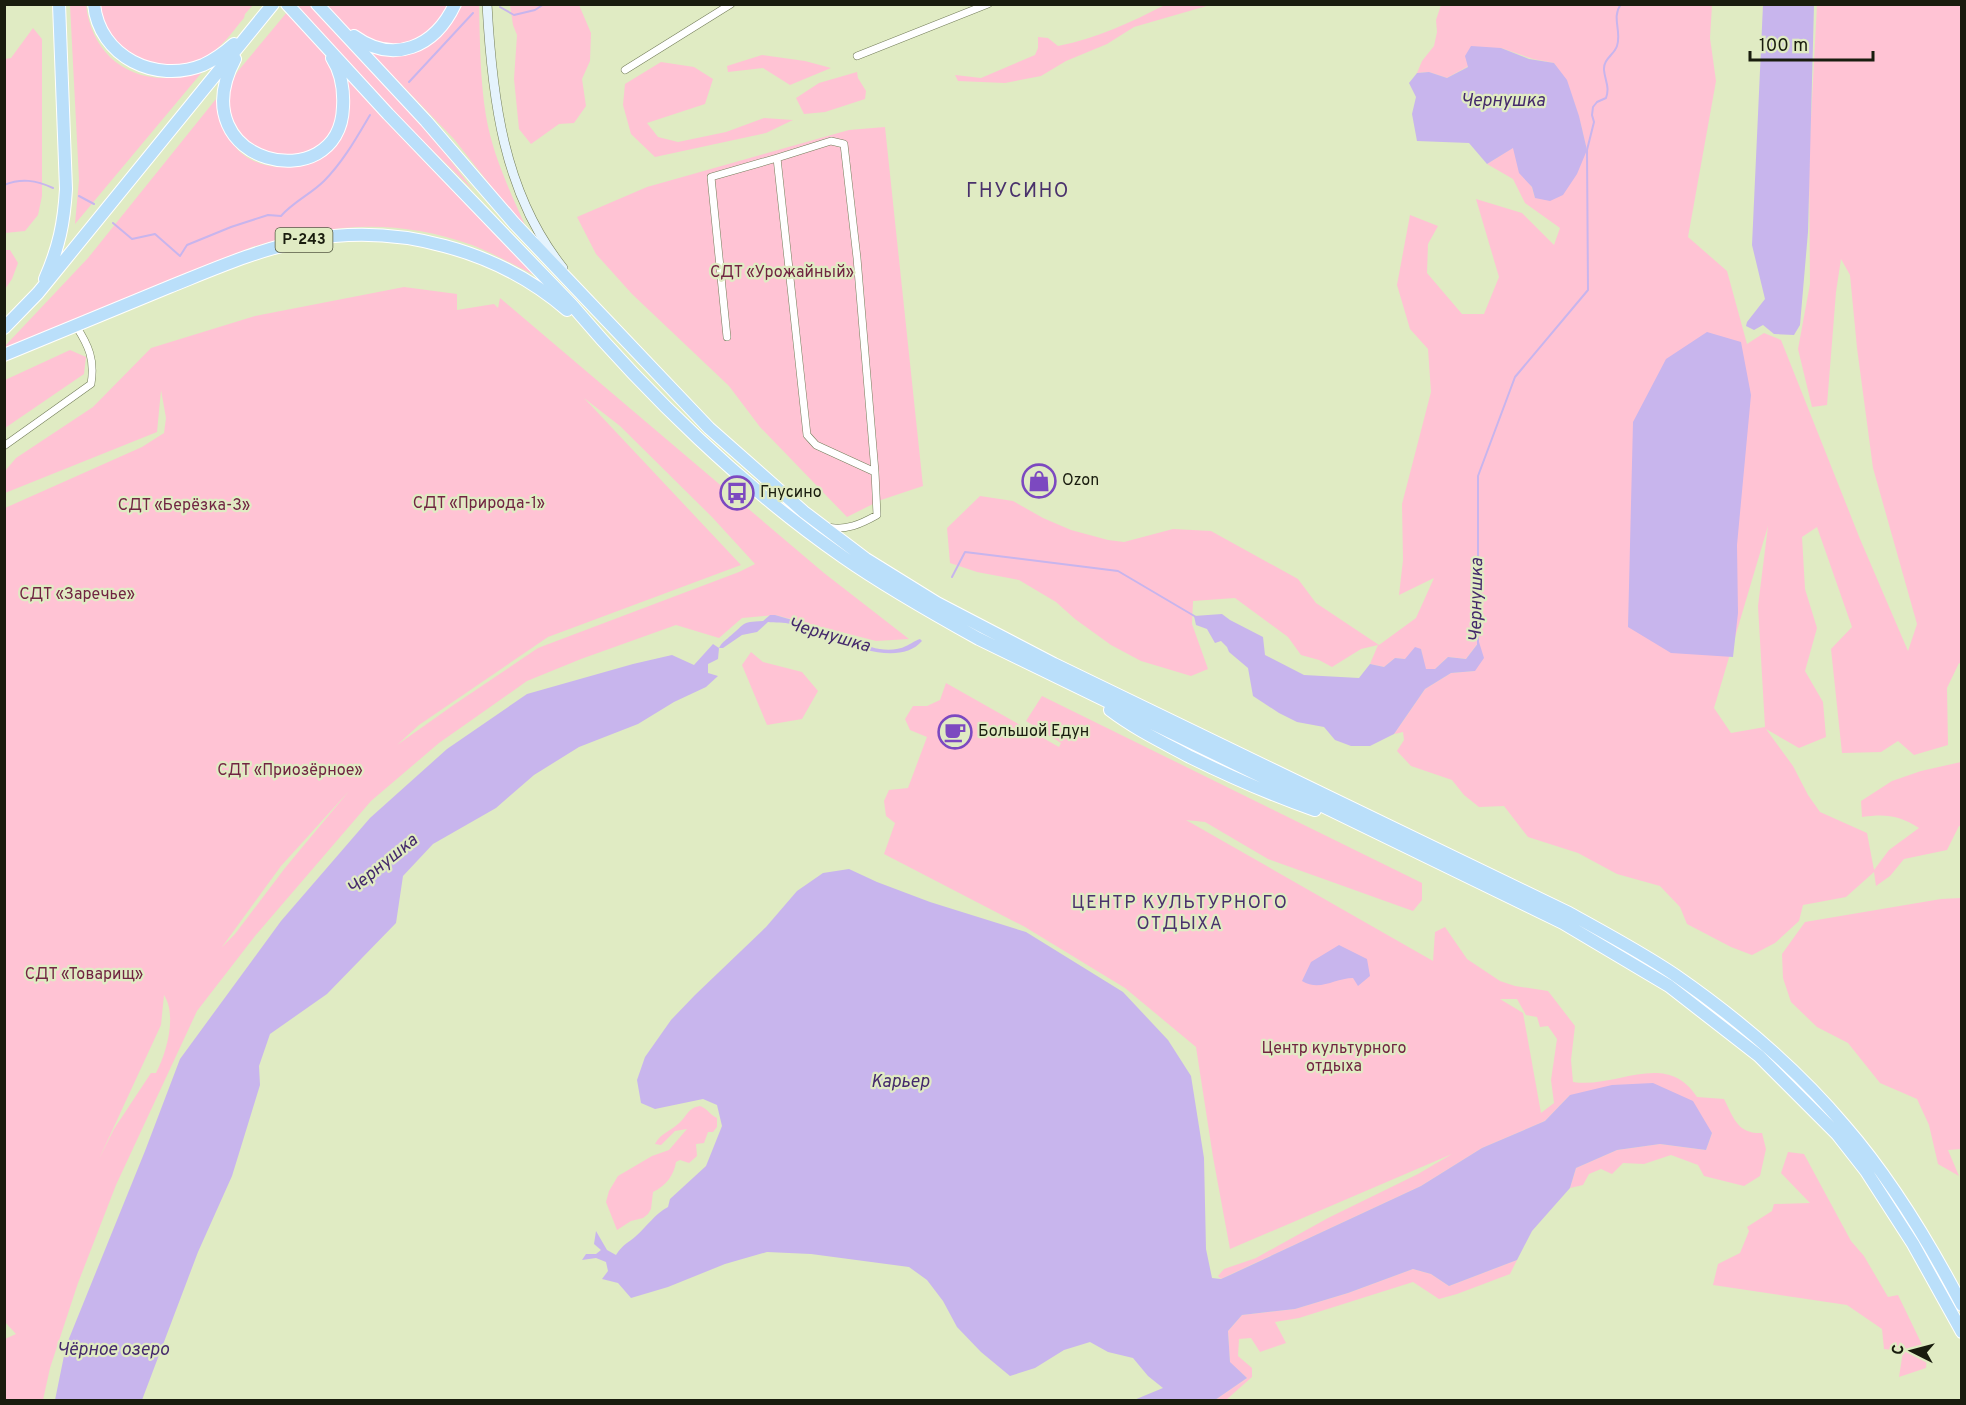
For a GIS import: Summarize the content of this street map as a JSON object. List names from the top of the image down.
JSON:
{
  "streets": {
    "highway": ["Р-243"]
  },
  "districts": ["ГНУСИНО", "ЦЕНТР КУЛЬТУРНОГО ОТДЫХА"],
  "water": ["Чернушка", "Карьер", "Чёрное озеро"],
  "parks": [
    "СДТ «Урожайный»",
    "СДТ «Природа-1»",
    "СДТ «Берёзка-3»",
    "СДТ «Заречье»",
    "СДТ «Приозёрное»",
    "СДТ «Товарищ»",
    "Центр культурного отдыха"
  ],
  "places": {
    "shop": ["Ozon"],
    "bus stop": ["Гнусино"],
    "cafe": ["Большой Едун"]
  },
  "scale_bar": "100 m",
  "north": "left"
}
